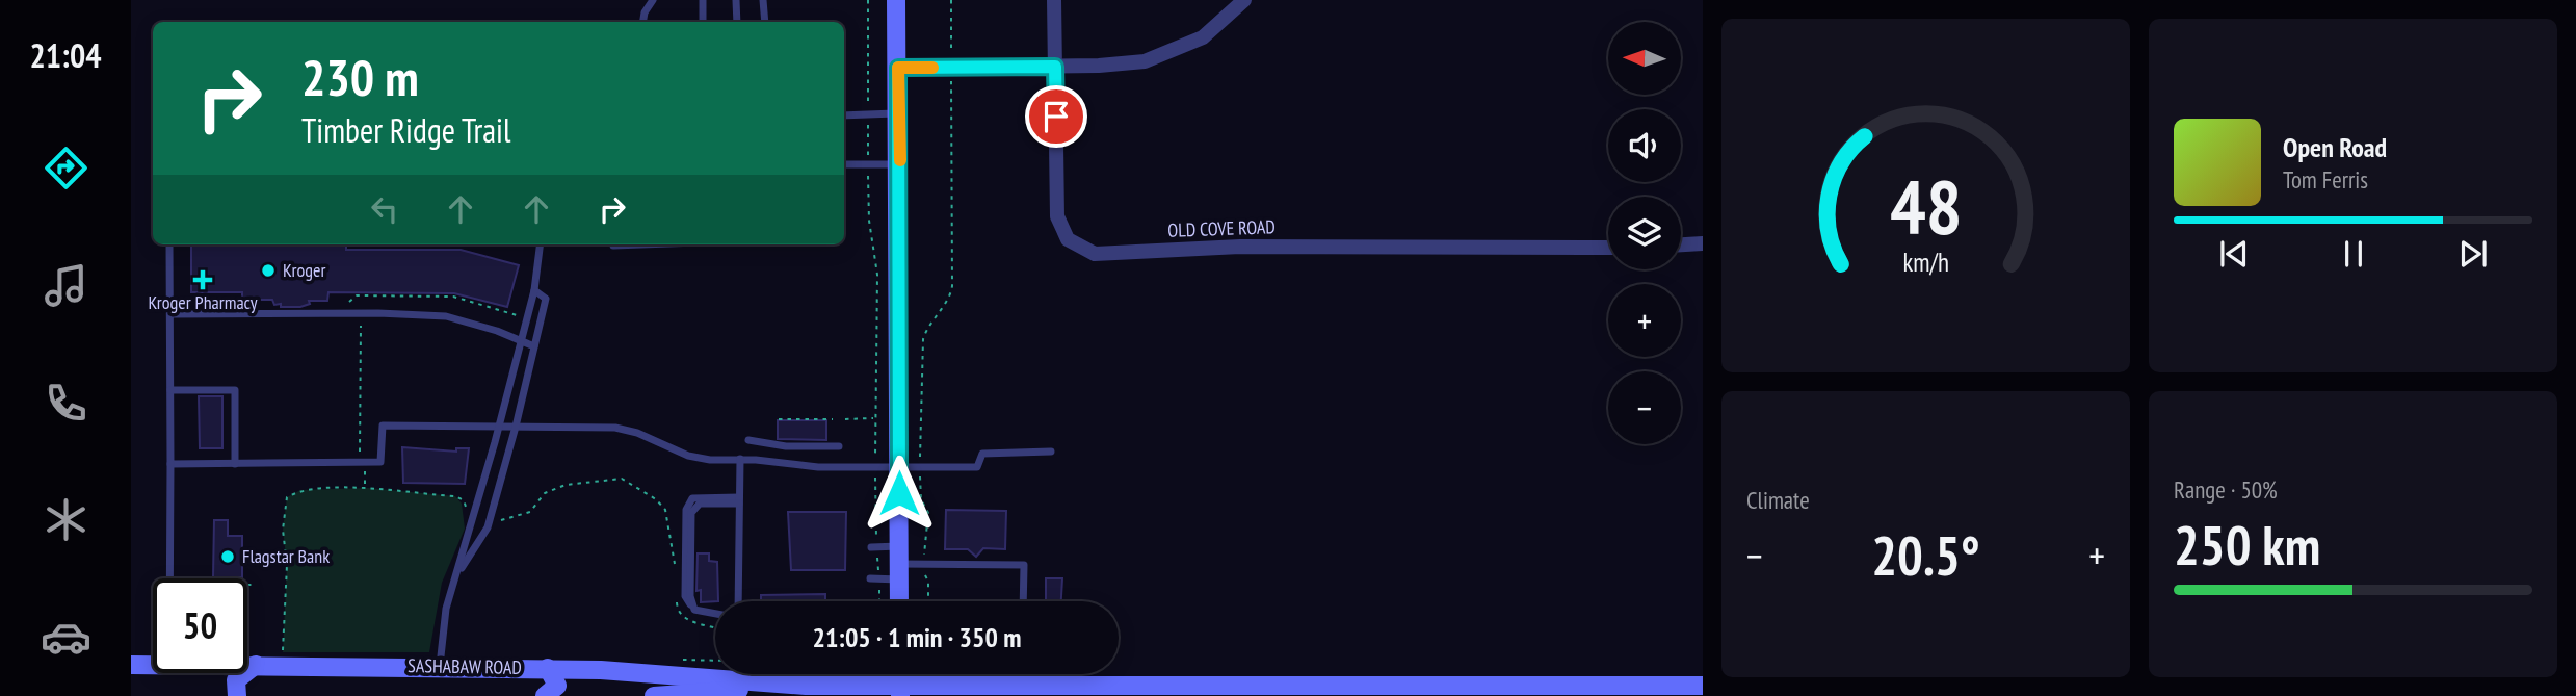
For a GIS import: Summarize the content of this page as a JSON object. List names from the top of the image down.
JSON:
{
  "streets": {
    "main road": ["SASHABAW ROAD"],
    "street": ["OLD COVE ROAD"]
  },
  "places": {
    "other": ["Kroger", "Flagstar Bank"],
    "health": ["Kroger Pharmacy"]
  },
  "north": "left",
  "page": {
    "tabs": "21:04",
    "map_buttons": ["+", "−"],
    "turn": ["230 m", "Timber Ridge Trail"],
    "song": ["Open Road", "Tom Ferris"],
    "tile": [
      "Climate",
      ["Range · 50%", "250 km"]
    ],
    "heat": ["−", "20.5°", "+"],
    "limit": "50",
    "trip": "21:05 · 1 min · 350 m",
    "gauge": ["48", "km/h"]
  }
}
